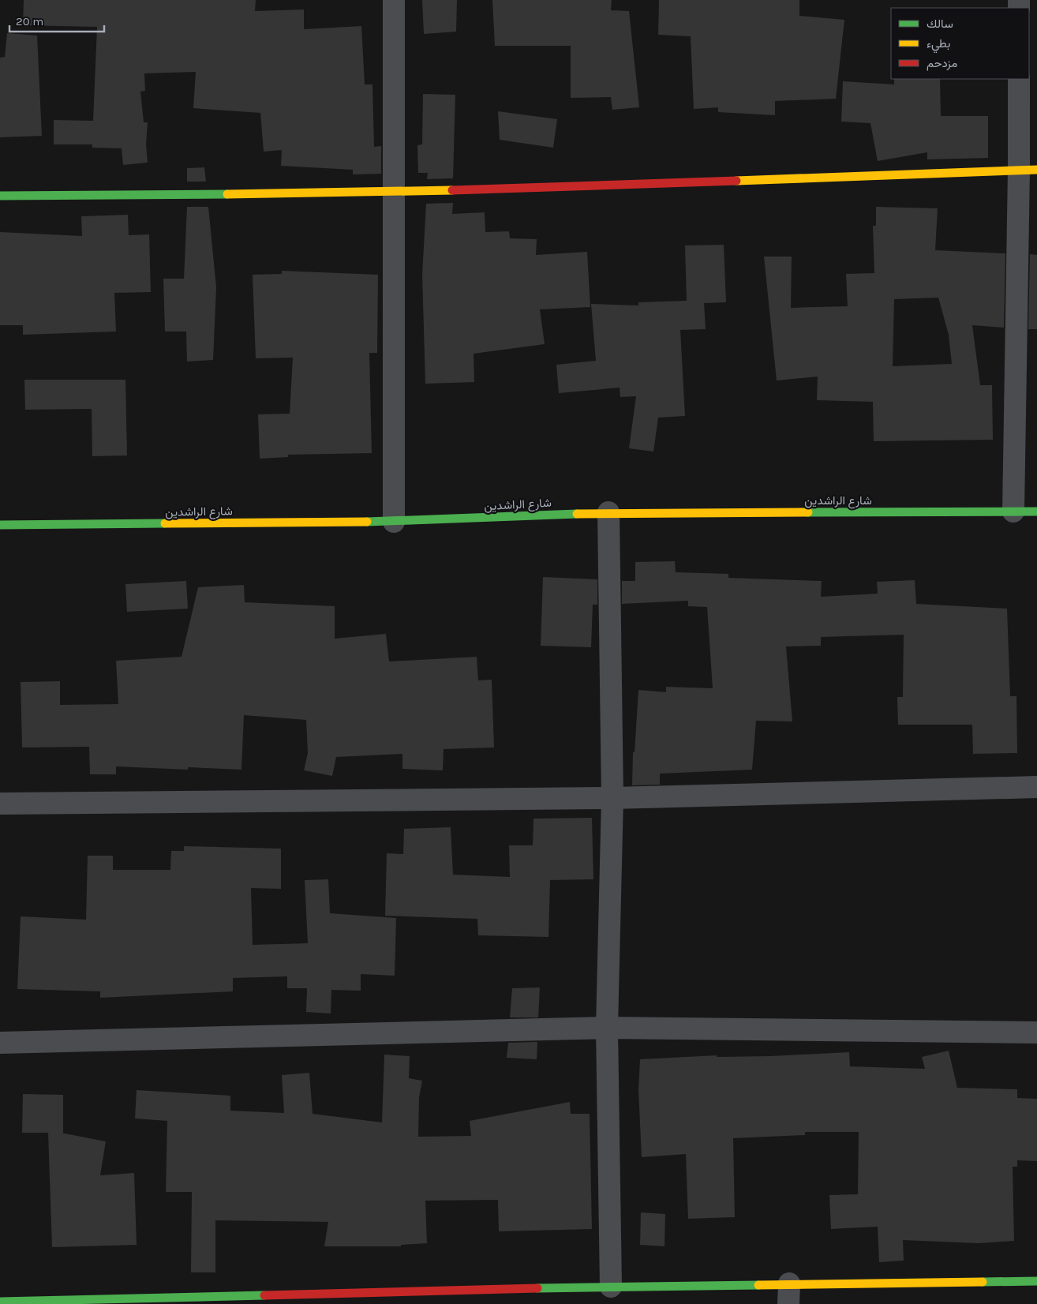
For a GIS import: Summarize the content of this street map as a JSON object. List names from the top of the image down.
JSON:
{
  "streets": {
    "street": ["شارع الراشدين"]
  },
  "legend": ["سالك", "بطيء", "مزدحم"],
  "scale_bar": "20 m"
}
